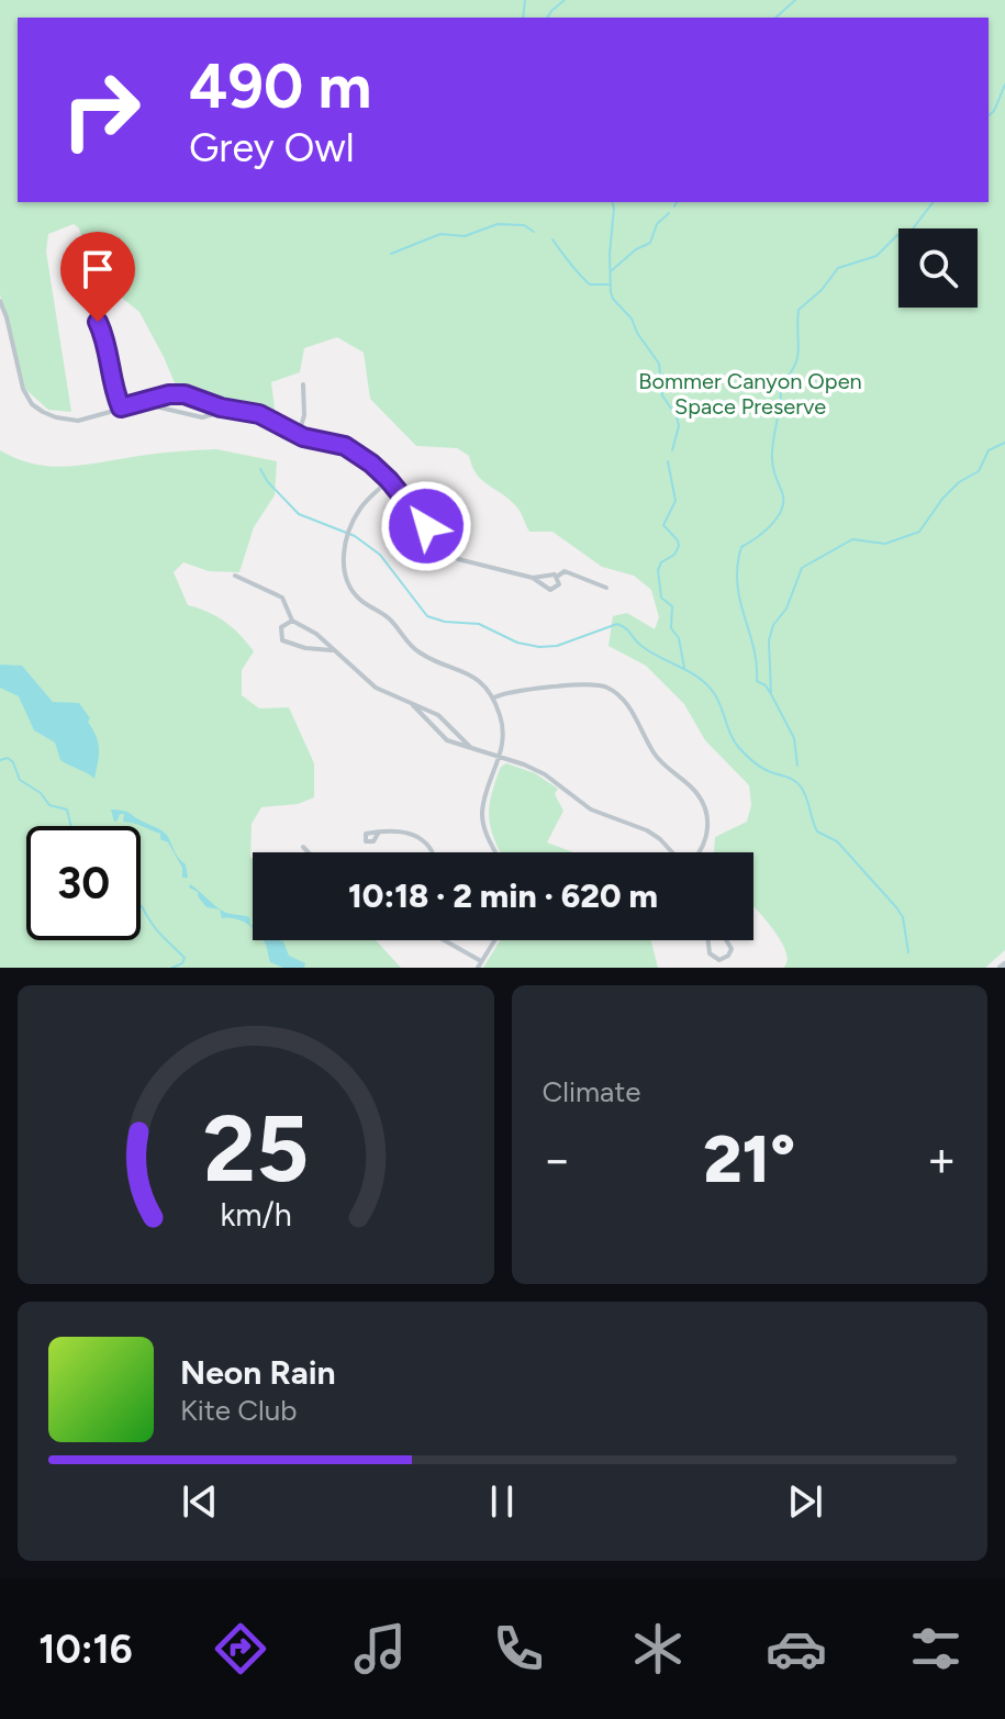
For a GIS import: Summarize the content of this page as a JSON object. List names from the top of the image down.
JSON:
{
  "parks": ["Bommer Canyon Open Space Preserve"],
  "page": {
    "turn": ["490 m", "Grey Owl"],
    "limit": "30",
    "trip": "10:18 · 2 min · 620 m",
    "tile": "Climate",
    "heat": ["−", "21°", "+"],
    "song": ["Neon Rain", "Kite Club"],
    "tabs": "10:16",
    "gauge": ["25", "km/h"]
  }
}
